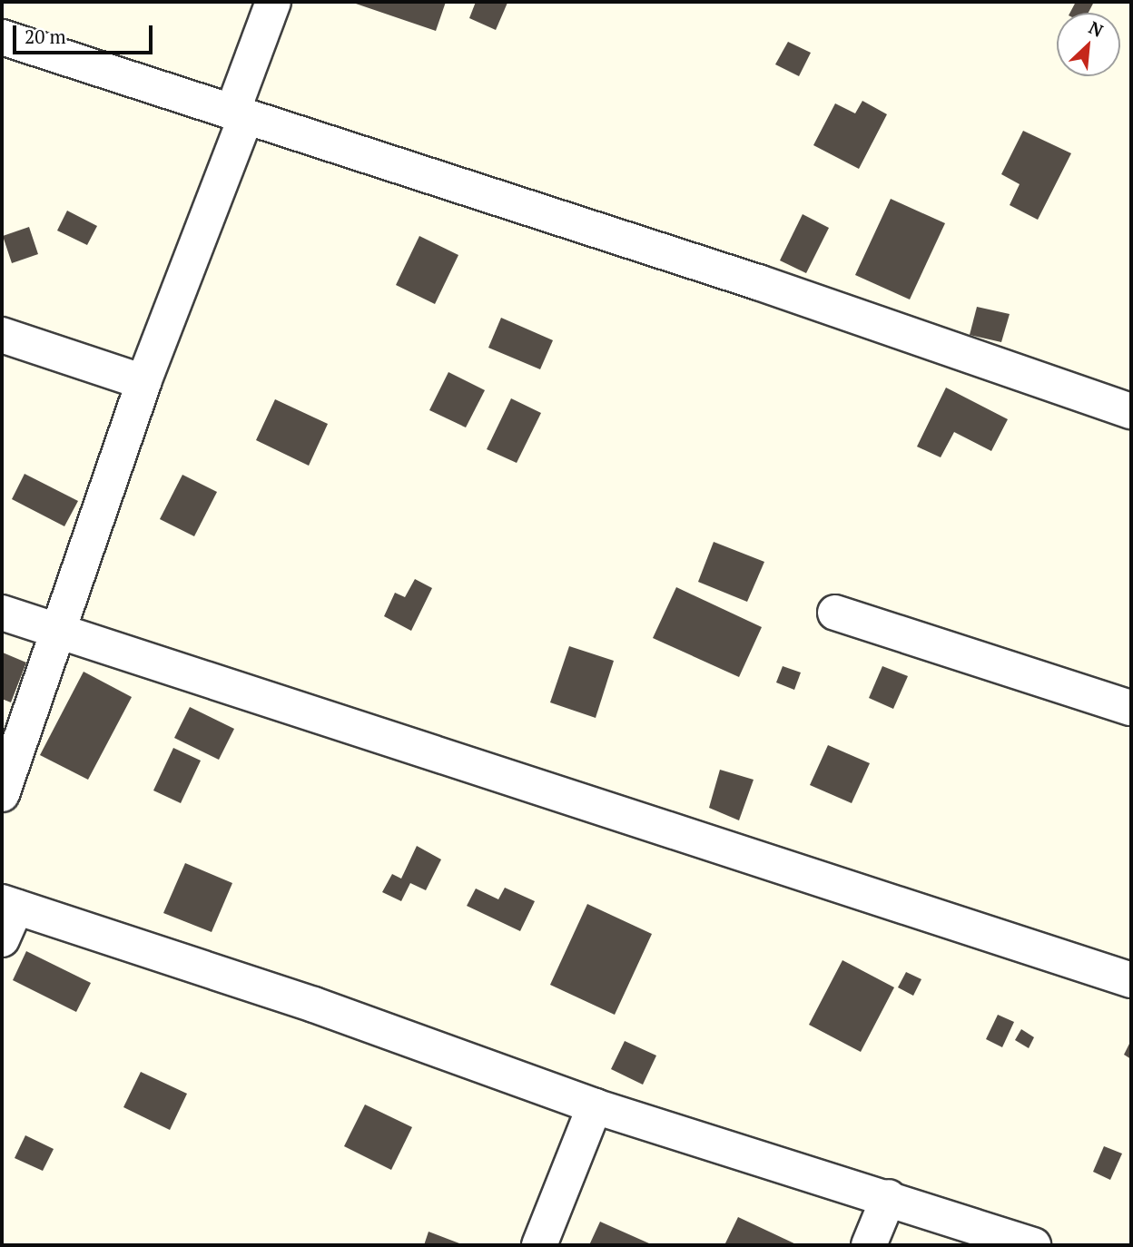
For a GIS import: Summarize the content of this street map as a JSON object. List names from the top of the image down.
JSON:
{
  "scale_bar": "20 m",
  "north": "top right"
}
